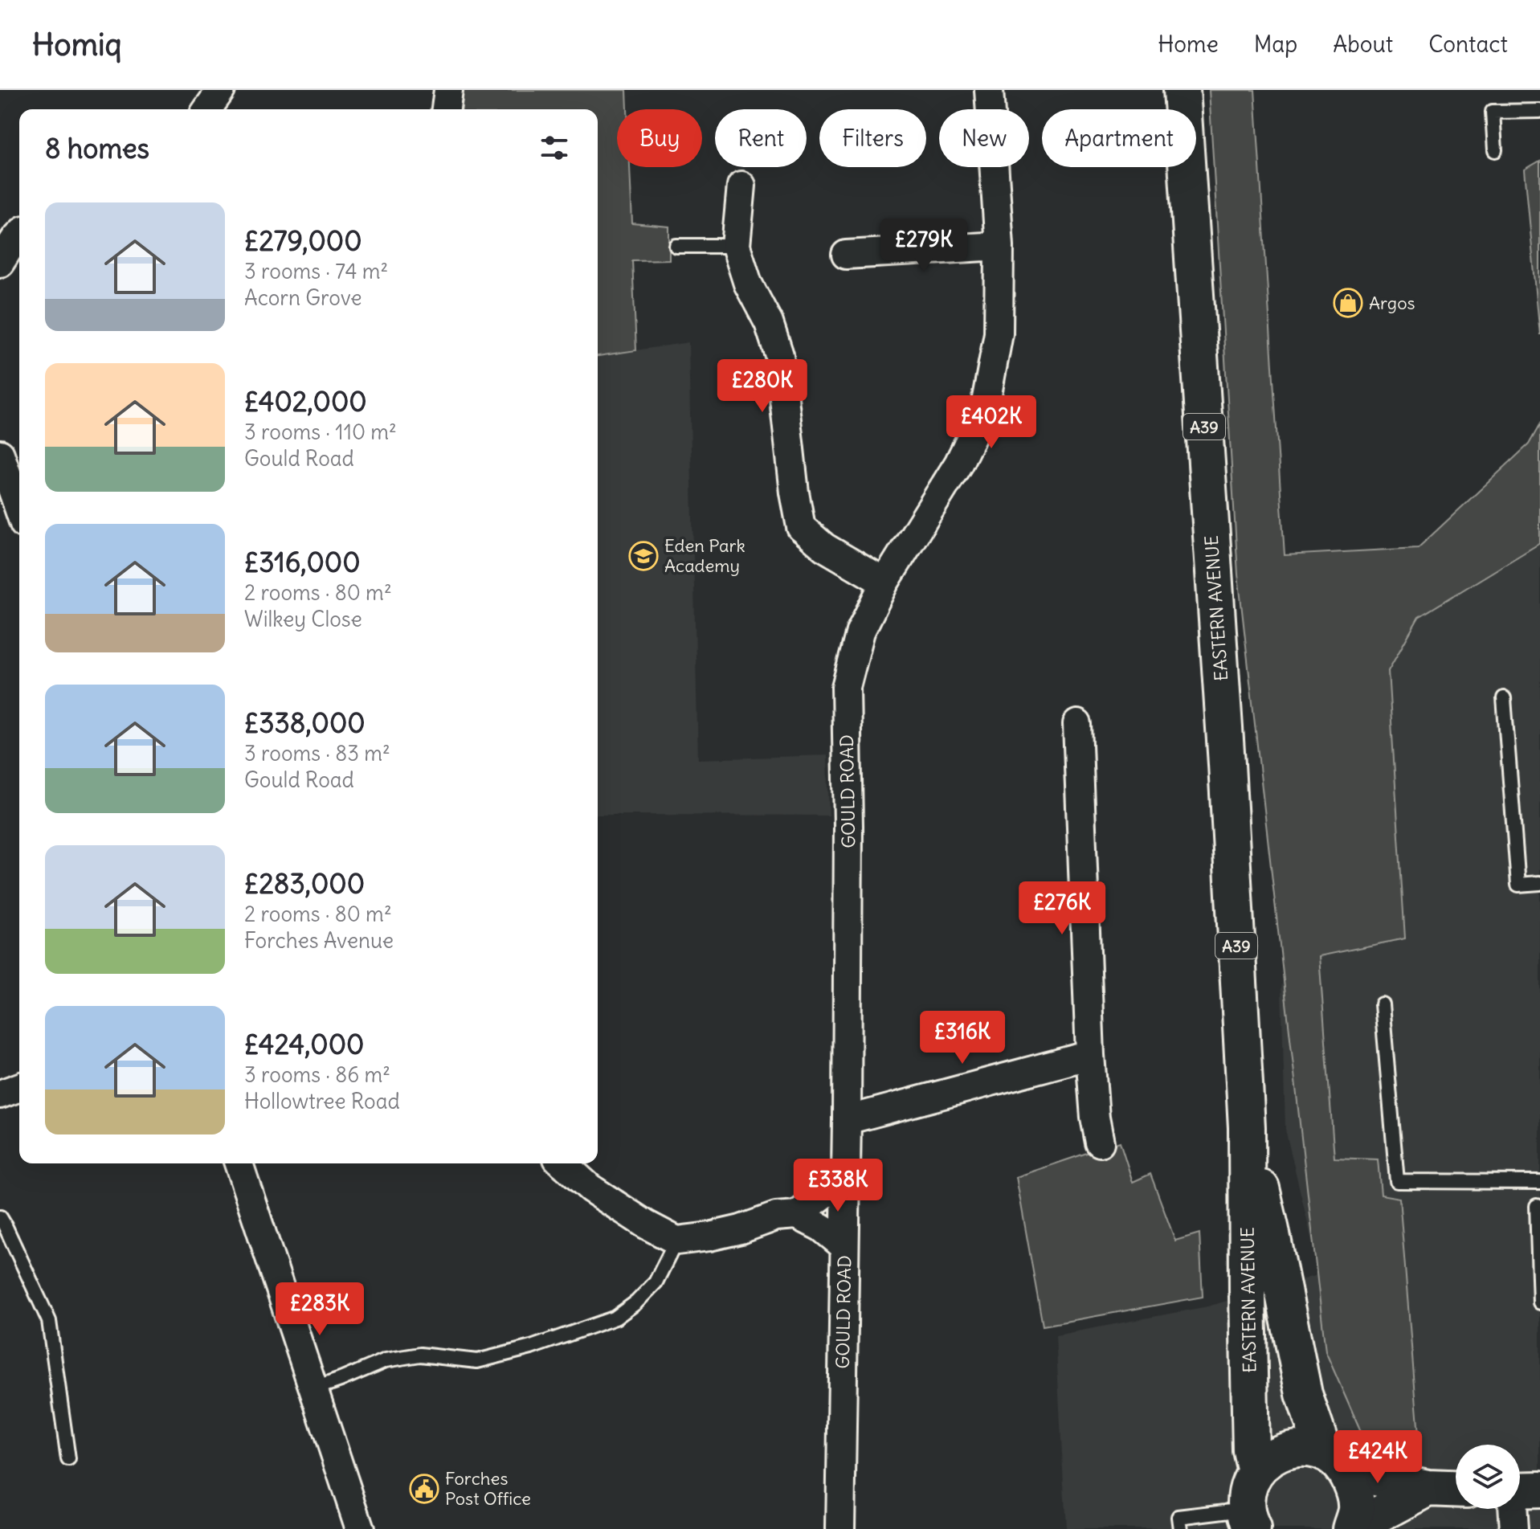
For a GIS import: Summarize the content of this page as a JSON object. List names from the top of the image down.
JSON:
{
  "streets": {
    "main road": ["A39", "EASTERN AVENUE"],
    "street": ["GOULD ROAD"]
  },
  "places": {
    "shop": ["Argos"],
    "school or university": ["Eden Park Academy"],
    "public building": ["Forches Post Office"]
  },
  "page": {
    "header": "Homiq",
    "nav": [
      "Home",
      "Map",
      "About",
      "Contact"
    ],
    "chip": [
      "Buy",
      "Rent",
      "Filters",
      "New",
      "Apartment"
    ],
    "heading": "8 homes",
    "list": [
      {
        "name": "£279,000",
        "note": "3 rooms · 74 m² · Acorn Grove"
      },
      {
        "name": "£402,000",
        "note": "3 rooms · 110 m² · Gould Road"
      },
      {
        "name": "£316,000",
        "note": "2 rooms · 80 m² · Wilkey Close"
      },
      {
        "name": "£338,000",
        "note": "3 rooms · 83 m² · Gould Road"
      },
      {
        "name": "£283,000",
        "note": "2 rooms · 80 m² · Forches Avenue"
      },
      {
        "name": "£424,000",
        "note": "3 rooms · 86 m² · Hollowtree Road"
      }
    ],
    "price": [
      "£279K",
      "£280K",
      "£402K",
      "£276K",
      "£316K",
      "£338K",
      "£283K",
      "£424K"
    ]
  }
}
